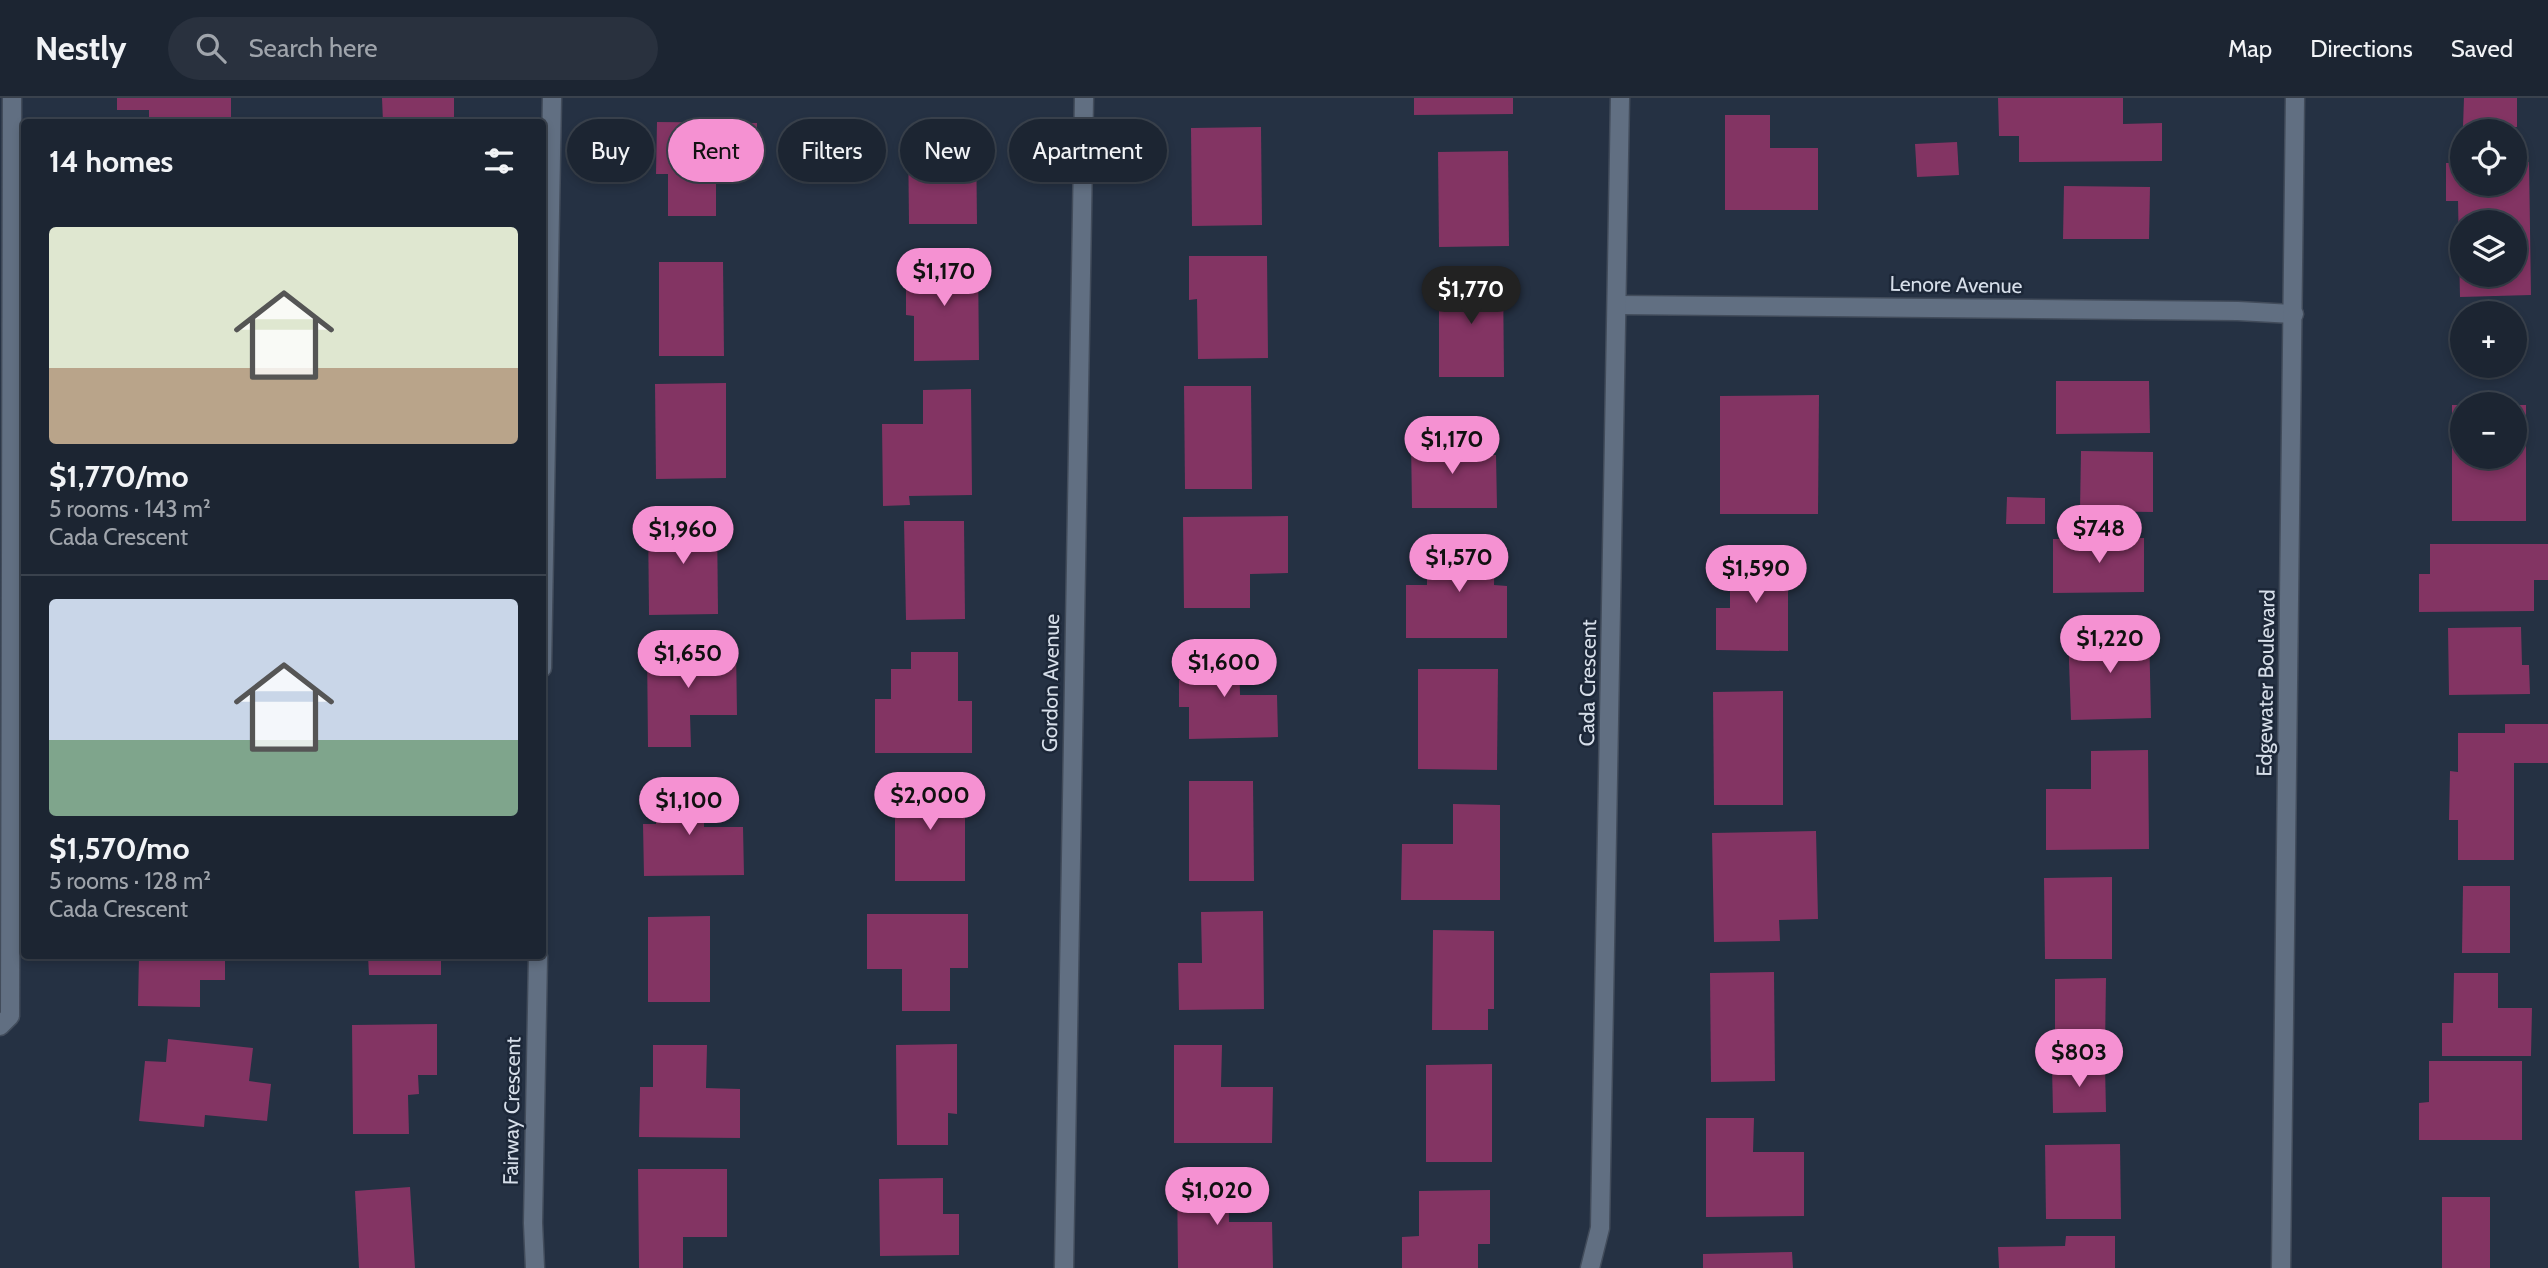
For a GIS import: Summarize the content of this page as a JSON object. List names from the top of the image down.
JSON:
{
  "streets": {
    "street": [
      "Lenore Avenue",
      "Gordon Avenue",
      "Cada Crescent",
      "Edgewater Boulevard",
      "Fairway Crescent"
    ]
  },
  "crossings": [
    ["Lenore Avenue", "Cada Crescent"],
    ["Lenore Avenue", "Edgewater Boulevard"]
  ],
  "page": {
    "header": "Nestly",
    "search": "Search here",
    "nav": ["Map", "Directions", "Saved"],
    "map_buttons": ["+", "−"],
    "chip": [
      "Buy",
      "Rent",
      "Filters",
      "New",
      "Apartment"
    ],
    "heading": "14 homes",
    "list": [
      {
        "name": "$1,770/mo",
        "note": "5 rooms · 143 m² · Cada Crescent"
      },
      {
        "name": "$1,570/mo",
        "note": "5 rooms · 128 m² · Cada Crescent"
      }
    ],
    "price": [
      "$1,170",
      "$1,770",
      "$1,170",
      "$748",
      "$1,960",
      "$1,570",
      "$1,590",
      "$1,220",
      "$1,650",
      "$1,600",
      "$2,000",
      "$1,100",
      "$803",
      "$1,020"
    ]
  }
}
